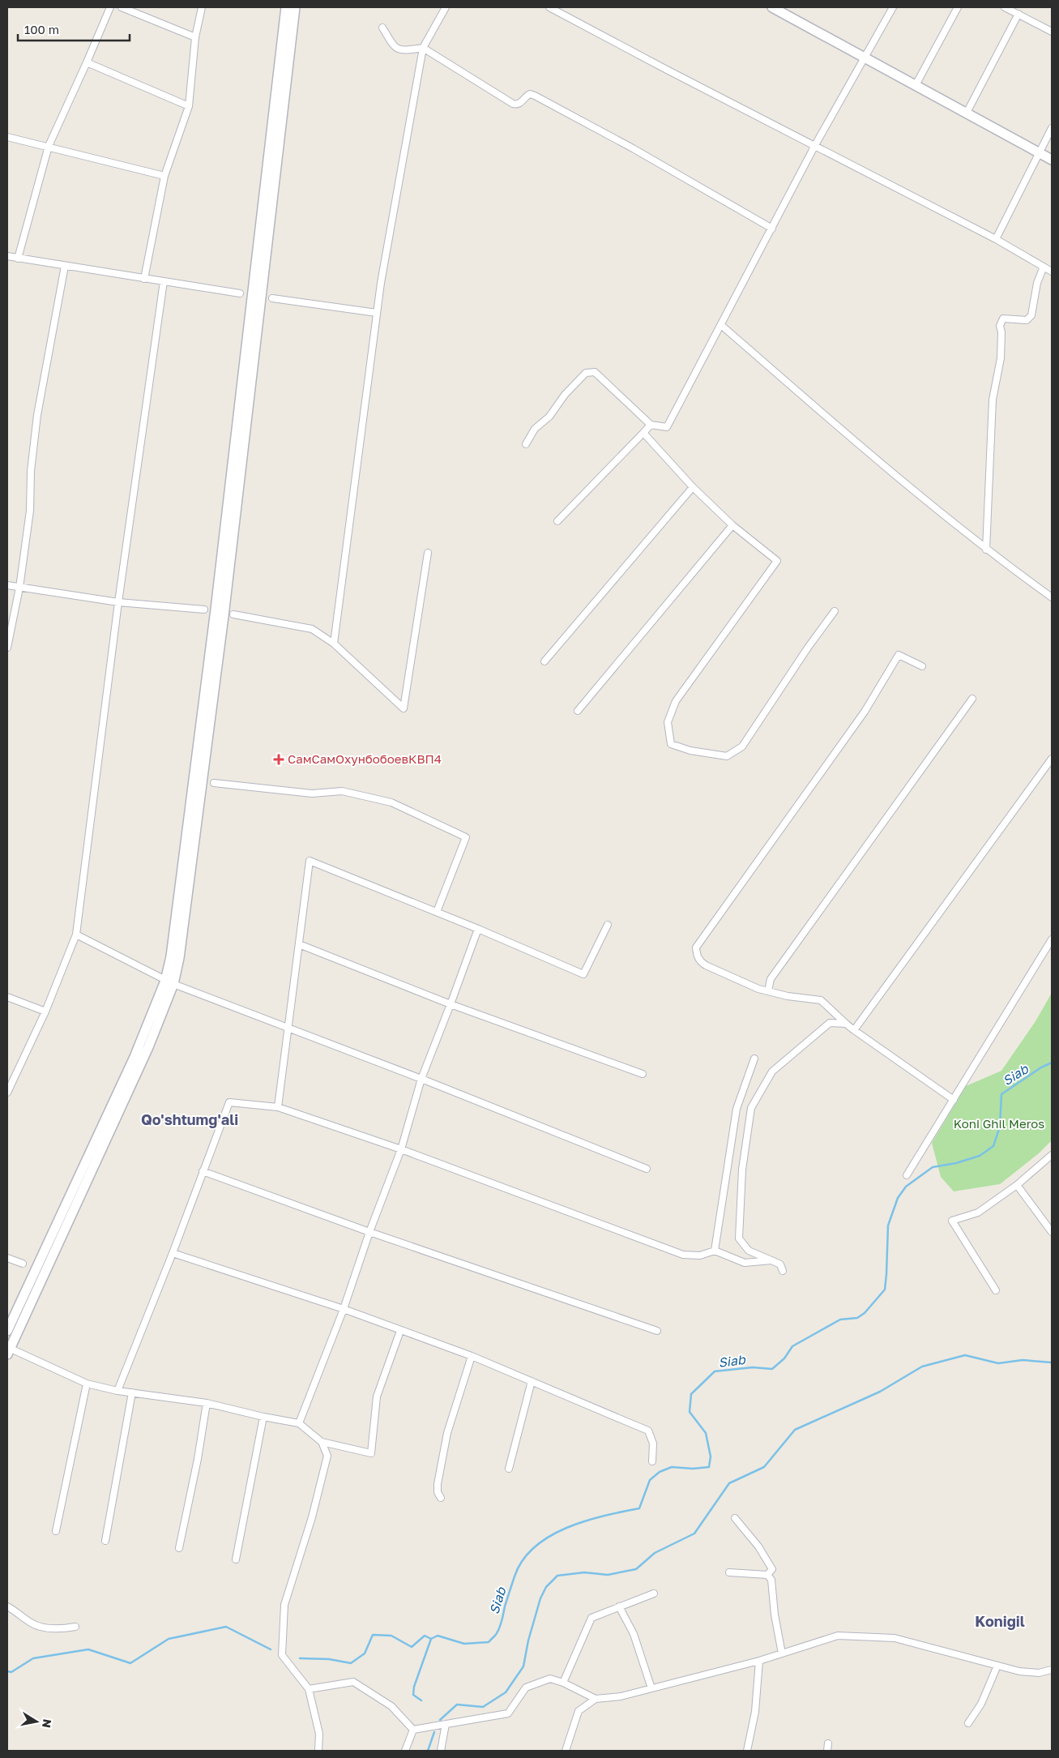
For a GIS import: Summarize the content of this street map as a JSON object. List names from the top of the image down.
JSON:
{
  "districts": ["Qo'shtumg'ali", "Konigil"],
  "water": ["Siab"],
  "parks": ["Koni Ghil Meros"],
  "places": {
    "health": ["СамСамОхунбобоевКВП4"]
  },
  "scale_bar": "100 m",
  "north": "right"
}
